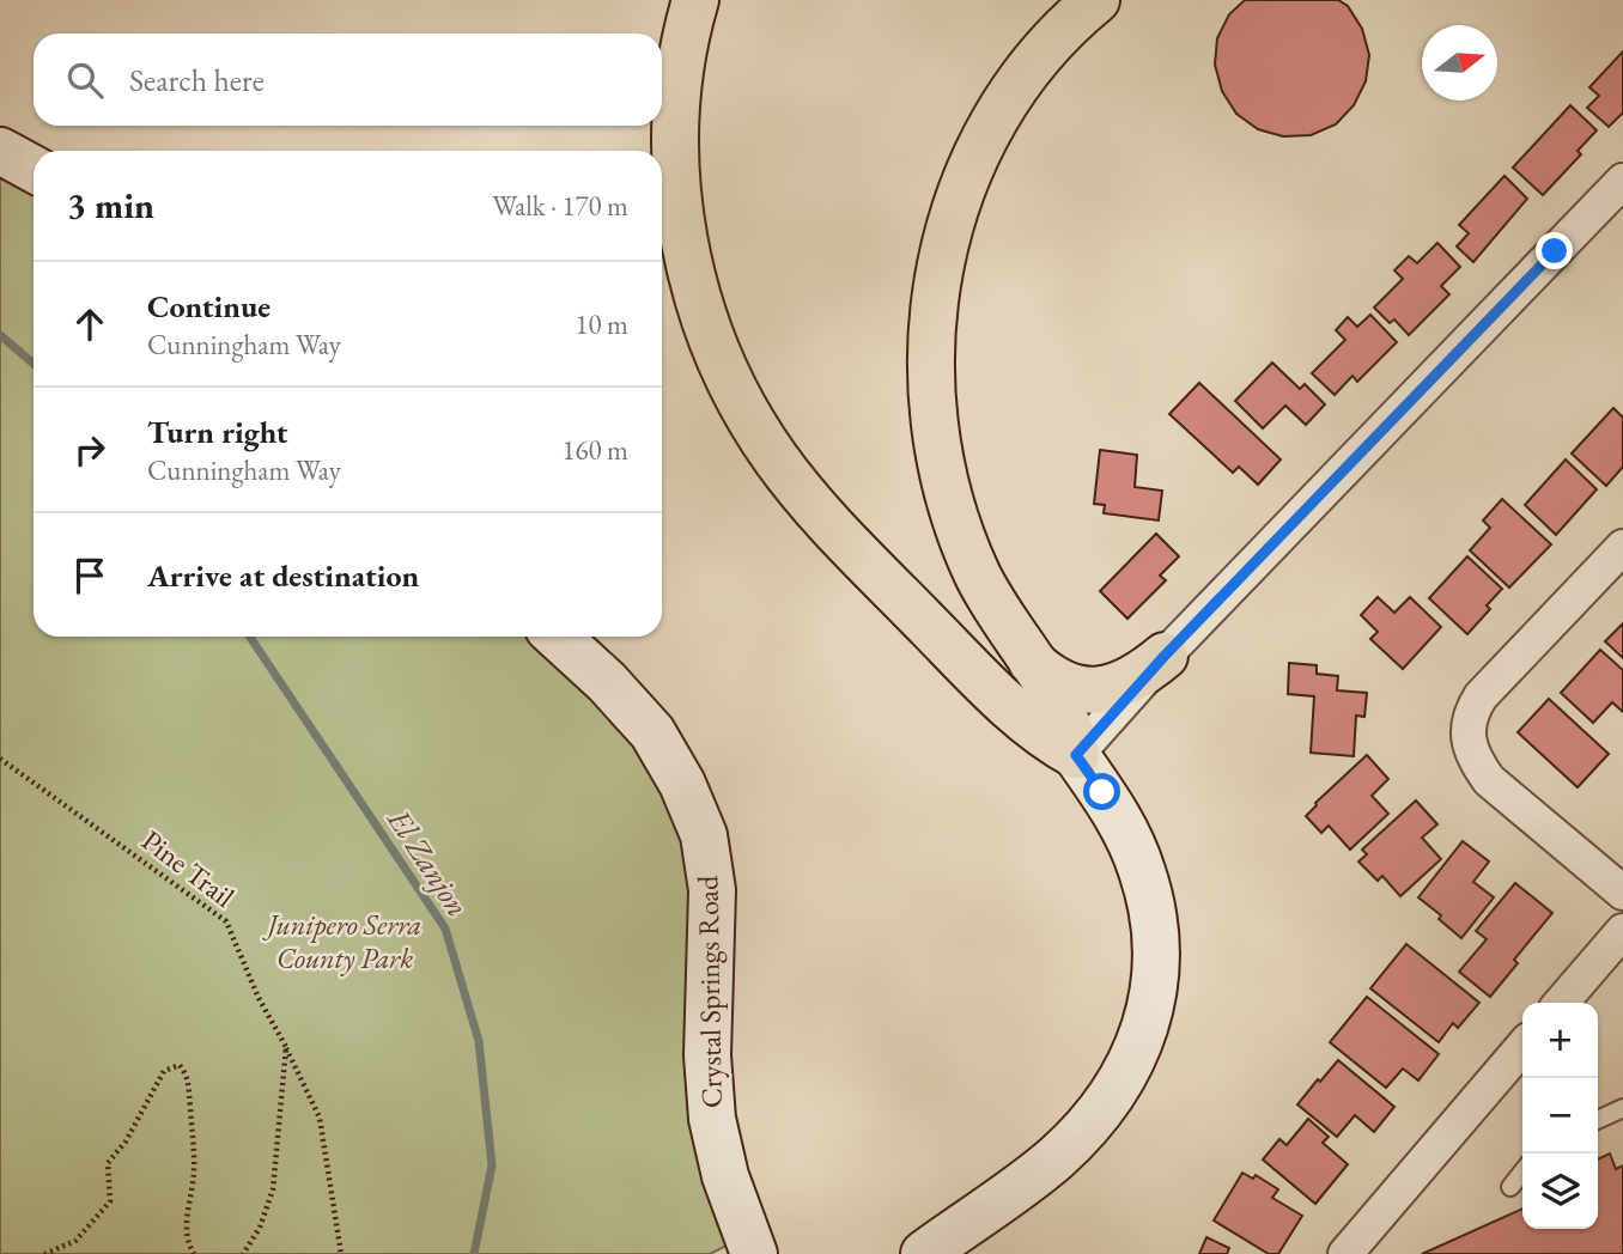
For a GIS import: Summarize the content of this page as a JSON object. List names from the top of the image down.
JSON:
{
  "streets": {
    "street": ["Crystal Springs Road"],
    "path": ["Pine Trail"]
  },
  "water": ["El Zanjon"],
  "parks": ["Junipero Serra County Park"],
  "north": "right",
  "page": {
    "search": "Search here",
    "heading": ["3 min", "Walk · 170 m"],
    "list": [
      ["Continue", "Cunningham Way", "10 m"],
      ["Turn right", "Cunningham Way", "160 m"],
      "Arrive at destination"
    ],
    "map_buttons": ["+", "−"]
  }
}
